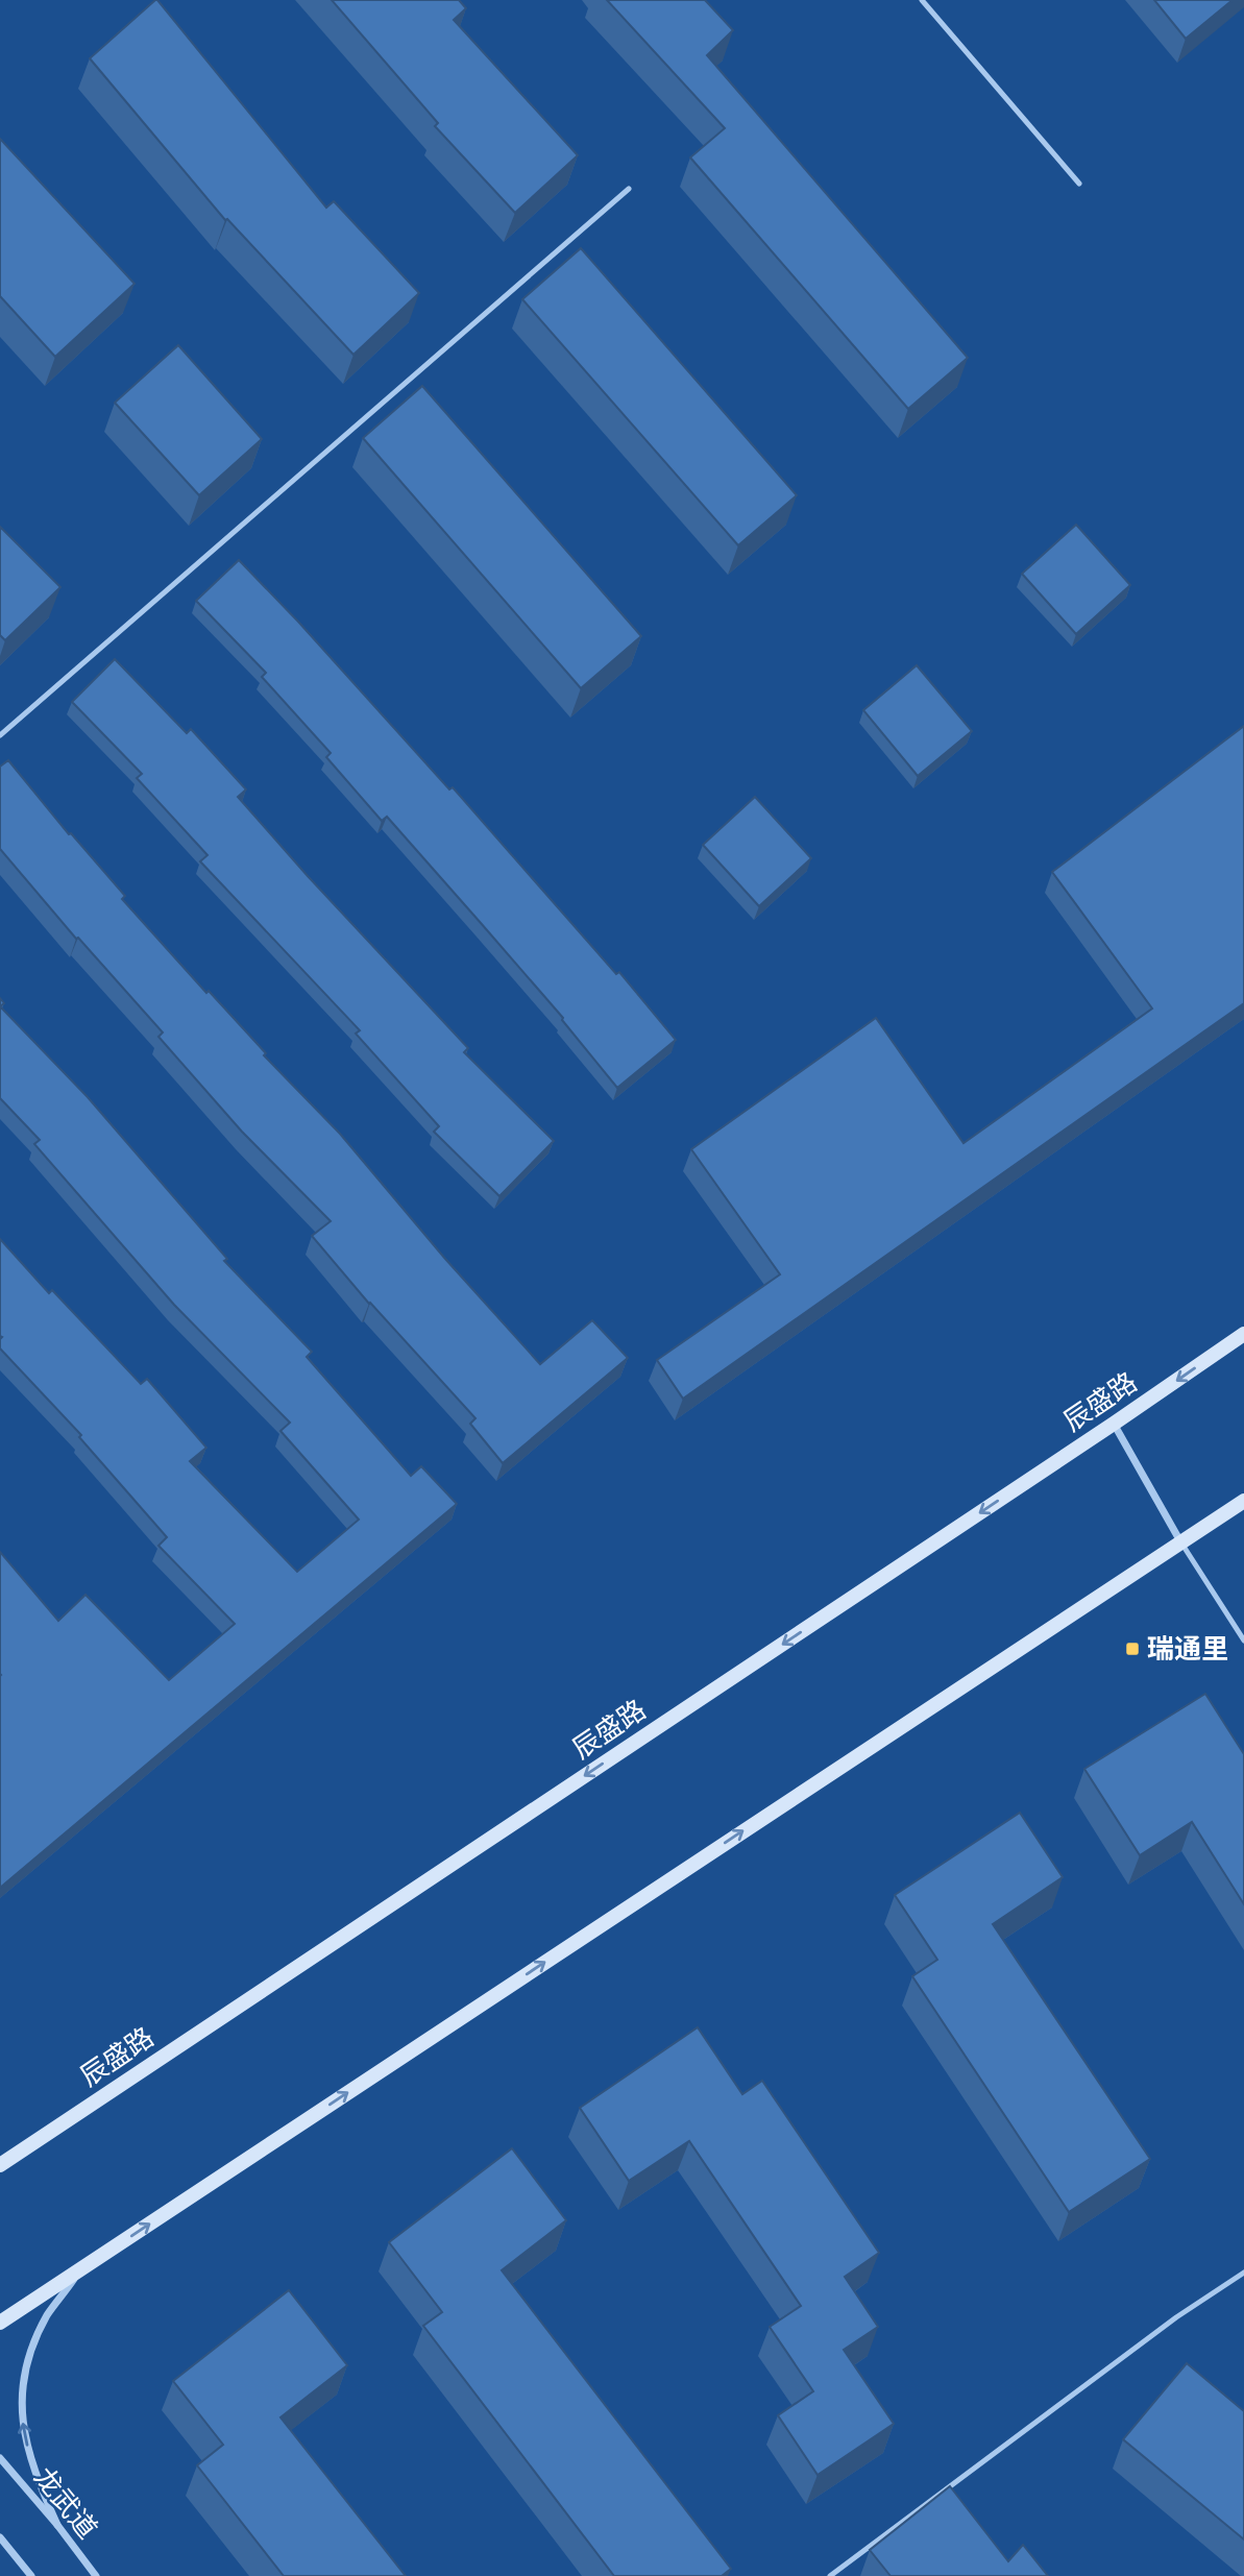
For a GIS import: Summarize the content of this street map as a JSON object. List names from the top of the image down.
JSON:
{
  "streets": {
    "main road": ["辰盛路"],
    "street": ["龙武道"]
  },
  "one_way": ["辰盛路"],
  "places": {
    "transit": ["瑞通里"]
  }
}
